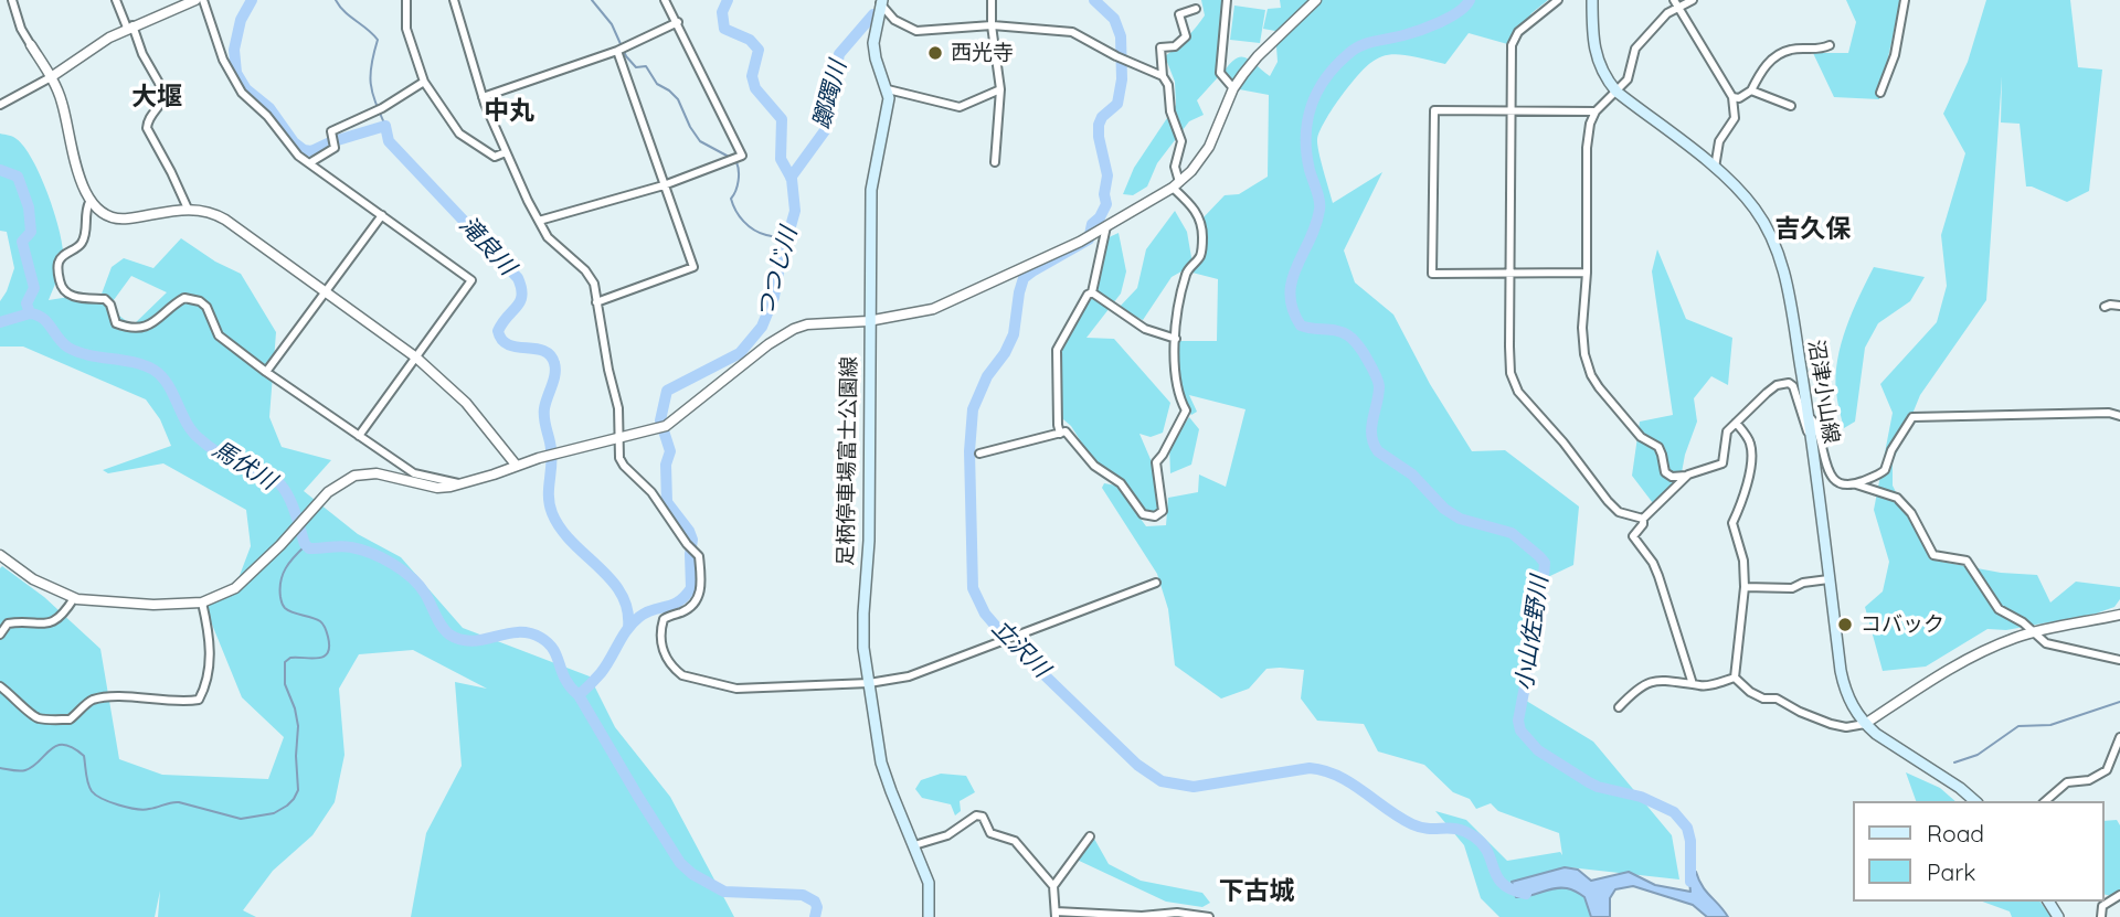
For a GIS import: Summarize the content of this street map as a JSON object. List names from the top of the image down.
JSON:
{
  "streets": {
    "main road": ["沼津小山線", "足柄停車場富士公園線"]
  },
  "districts": [
    "大堰",
    "中丸",
    "吉久保",
    "下古城"
  ],
  "water": [
    "躑躅川",
    "滝良川",
    "つつじ川",
    "馬伏川",
    "小山佐野川",
    "立沢川"
  ],
  "places": ["西光寺", "コバック"],
  "legend": ["Road", "Park"]
}
